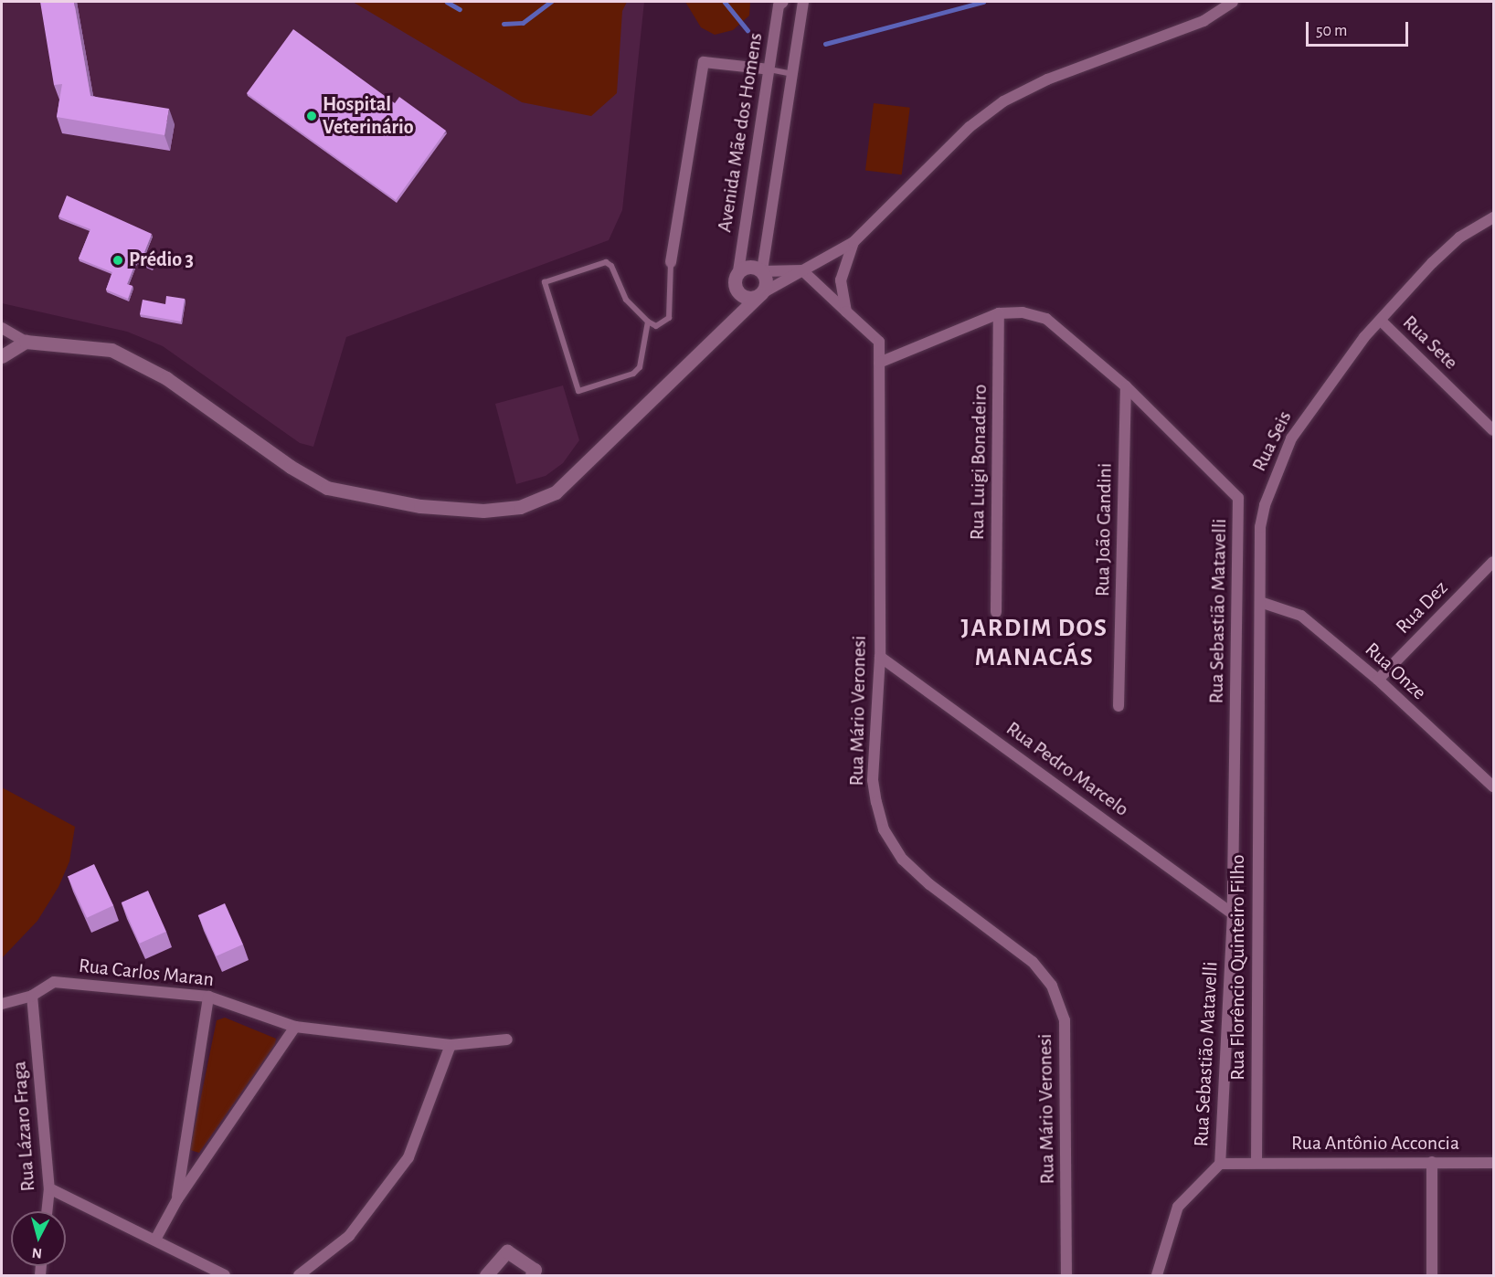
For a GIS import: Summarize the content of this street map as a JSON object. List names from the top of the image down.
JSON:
{
  "streets": {
    "street": [
      "Avenida Mãe dos Homens",
      "Rua Sete",
      "Rua Seis",
      "Rua Luigi Bonadeiro",
      "Rua João Gandini",
      "Rua Dez",
      "Rua Sebastião Matavelli",
      "Rua Onze",
      "Rua Mário Veronesi",
      "Rua Pedro Marcelo",
      "Rua Florêncio Quinteiro Filho",
      "Rua Carlos Maran",
      "Rua Lázaro Fraga",
      "Rua Antônio Acconcia"
    ]
  },
  "crossings": [
    ["Rua Sete", "Rua Seis"],
    ["Rua Seis", "Rua Onze"],
    ["Rua Seis", "Rua Florêncio Quinteiro Filho"],
    ["Rua Luigi Bonadeiro", "Rua Sebastião Matavelli"],
    ["Rua João Gandini", "Rua Sebastião Matavelli"],
    ["Rua Dez", "Rua Onze"],
    ["Rua Sebastião Matavelli", "Rua Mário Veronesi"],
    ["Rua Sebastião Matavelli", "Rua Pedro Marcelo"],
    ["Rua Onze", "Rua Florêncio Quinteiro Filho"],
    ["Rua Mário Veronesi", "Rua Pedro Marcelo"],
    ["Rua Florêncio Quinteiro Filho", "Rua Antônio Acconcia"],
    ["Rua Carlos Maran", "Rua Lázaro Fraga"]
  ],
  "districts": ["JARDIM DOS MANACÁS"],
  "places": ["Hospital Veterinário", "Prédio 3"],
  "scale_bar": "50 m",
  "north": "bottom"
}
